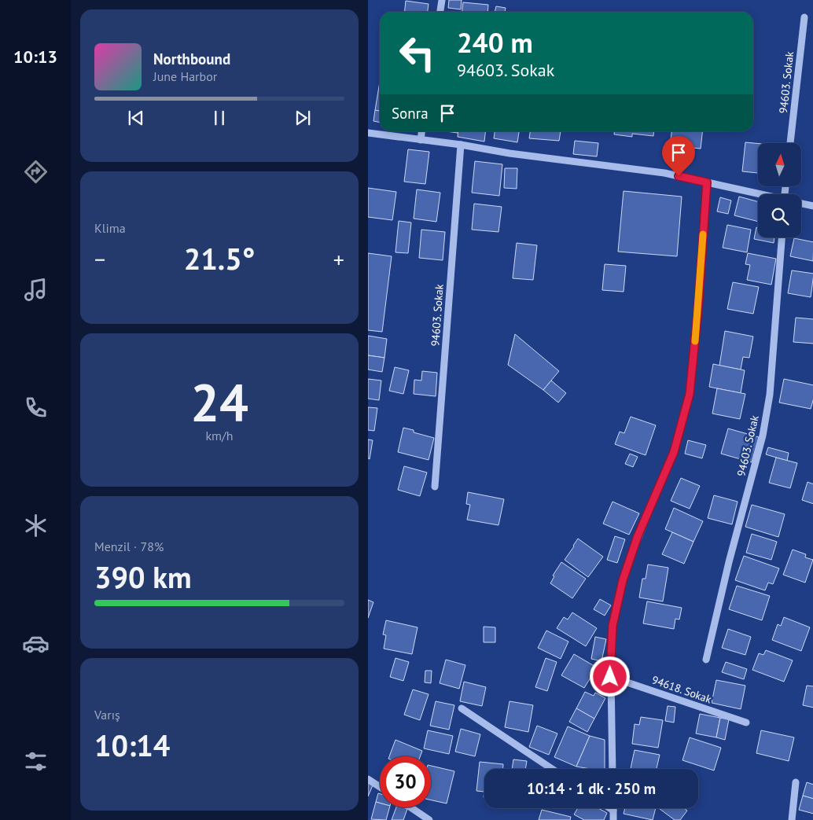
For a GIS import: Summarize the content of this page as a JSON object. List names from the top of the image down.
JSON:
{
  "streets": {
    "street": ["94603. Sokak", "94618. Sokak"]
  },
  "north": "top",
  "page": {
    "tabs": "10:13",
    "turn": ["240 m", "94603. Sokak"],
    "song": ["Northbound", "June Harbor"],
    "then": "Sonra",
    "tile": [
      "Klima",
      ["24", "km/h"],
      ["Menzil · 78%", "390 km"],
      ["Varış", "10:14"]
    ],
    "heat": ["−", "21.5°", "+"],
    "limit": "30",
    "trip": "10:14 · 1 dk · 250 m"
  }
}
